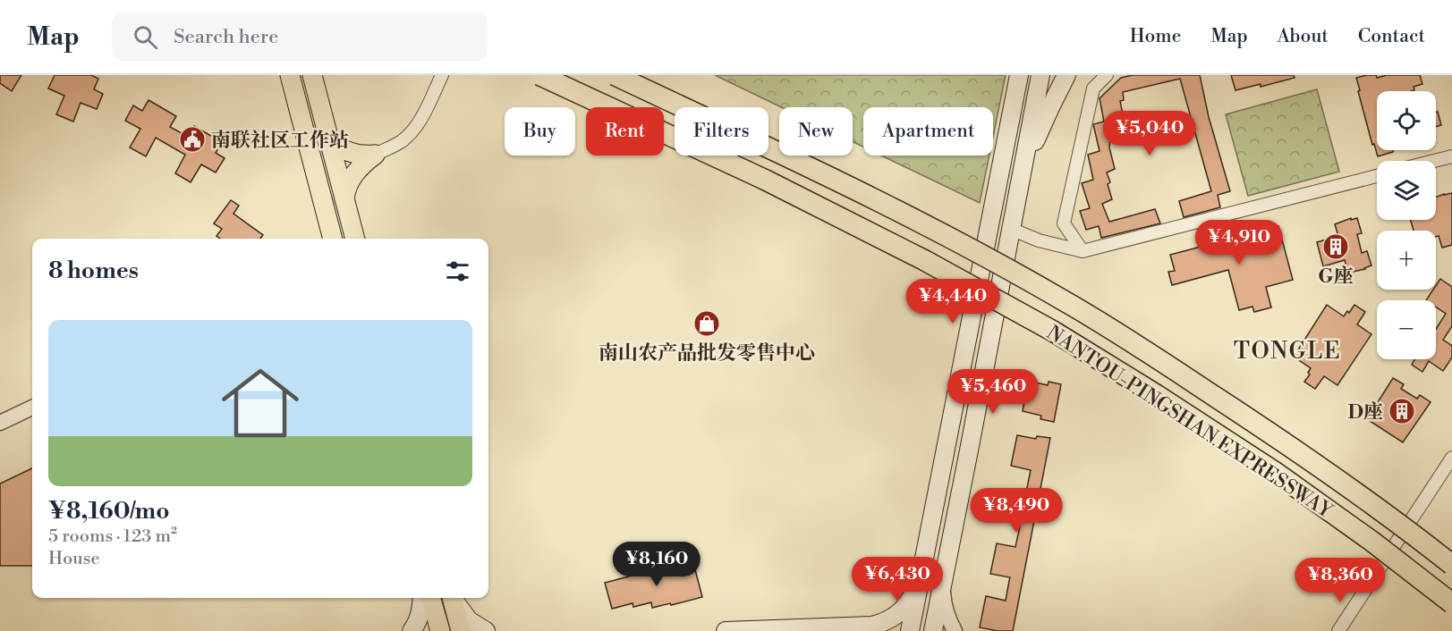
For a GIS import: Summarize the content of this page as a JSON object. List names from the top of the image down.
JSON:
{
  "streets": {
    "highway": ["NANTOU-PINGSHAN EXPRESSWAY"]
  },
  "districts": ["TONGLE"],
  "places": {
    "public building": ["南联社区工作站"],
    "building": ["G座", "D座"],
    "shop": ["南山农产品批发零售中心"]
  },
  "page": {
    "header": "Map",
    "search": "Search here",
    "nav": [
      "Home",
      "Map",
      "About",
      "Contact"
    ],
    "map_buttons": ["+", "−"],
    "chip": [
      "Buy",
      "Rent",
      "Filters",
      "New",
      "Apartment"
    ],
    "price": [
      "¥5,040",
      "¥4,910",
      "¥4,440",
      "¥5,460",
      "¥8,490",
      "¥8,160",
      "¥6,430",
      "¥8,360"
    ],
    "heading": "8 homes",
    "list": [
      {
        "name": "¥8,160/mo",
        "note": "5 rooms · 123 m² · House"
      }
    ]
  }
}
